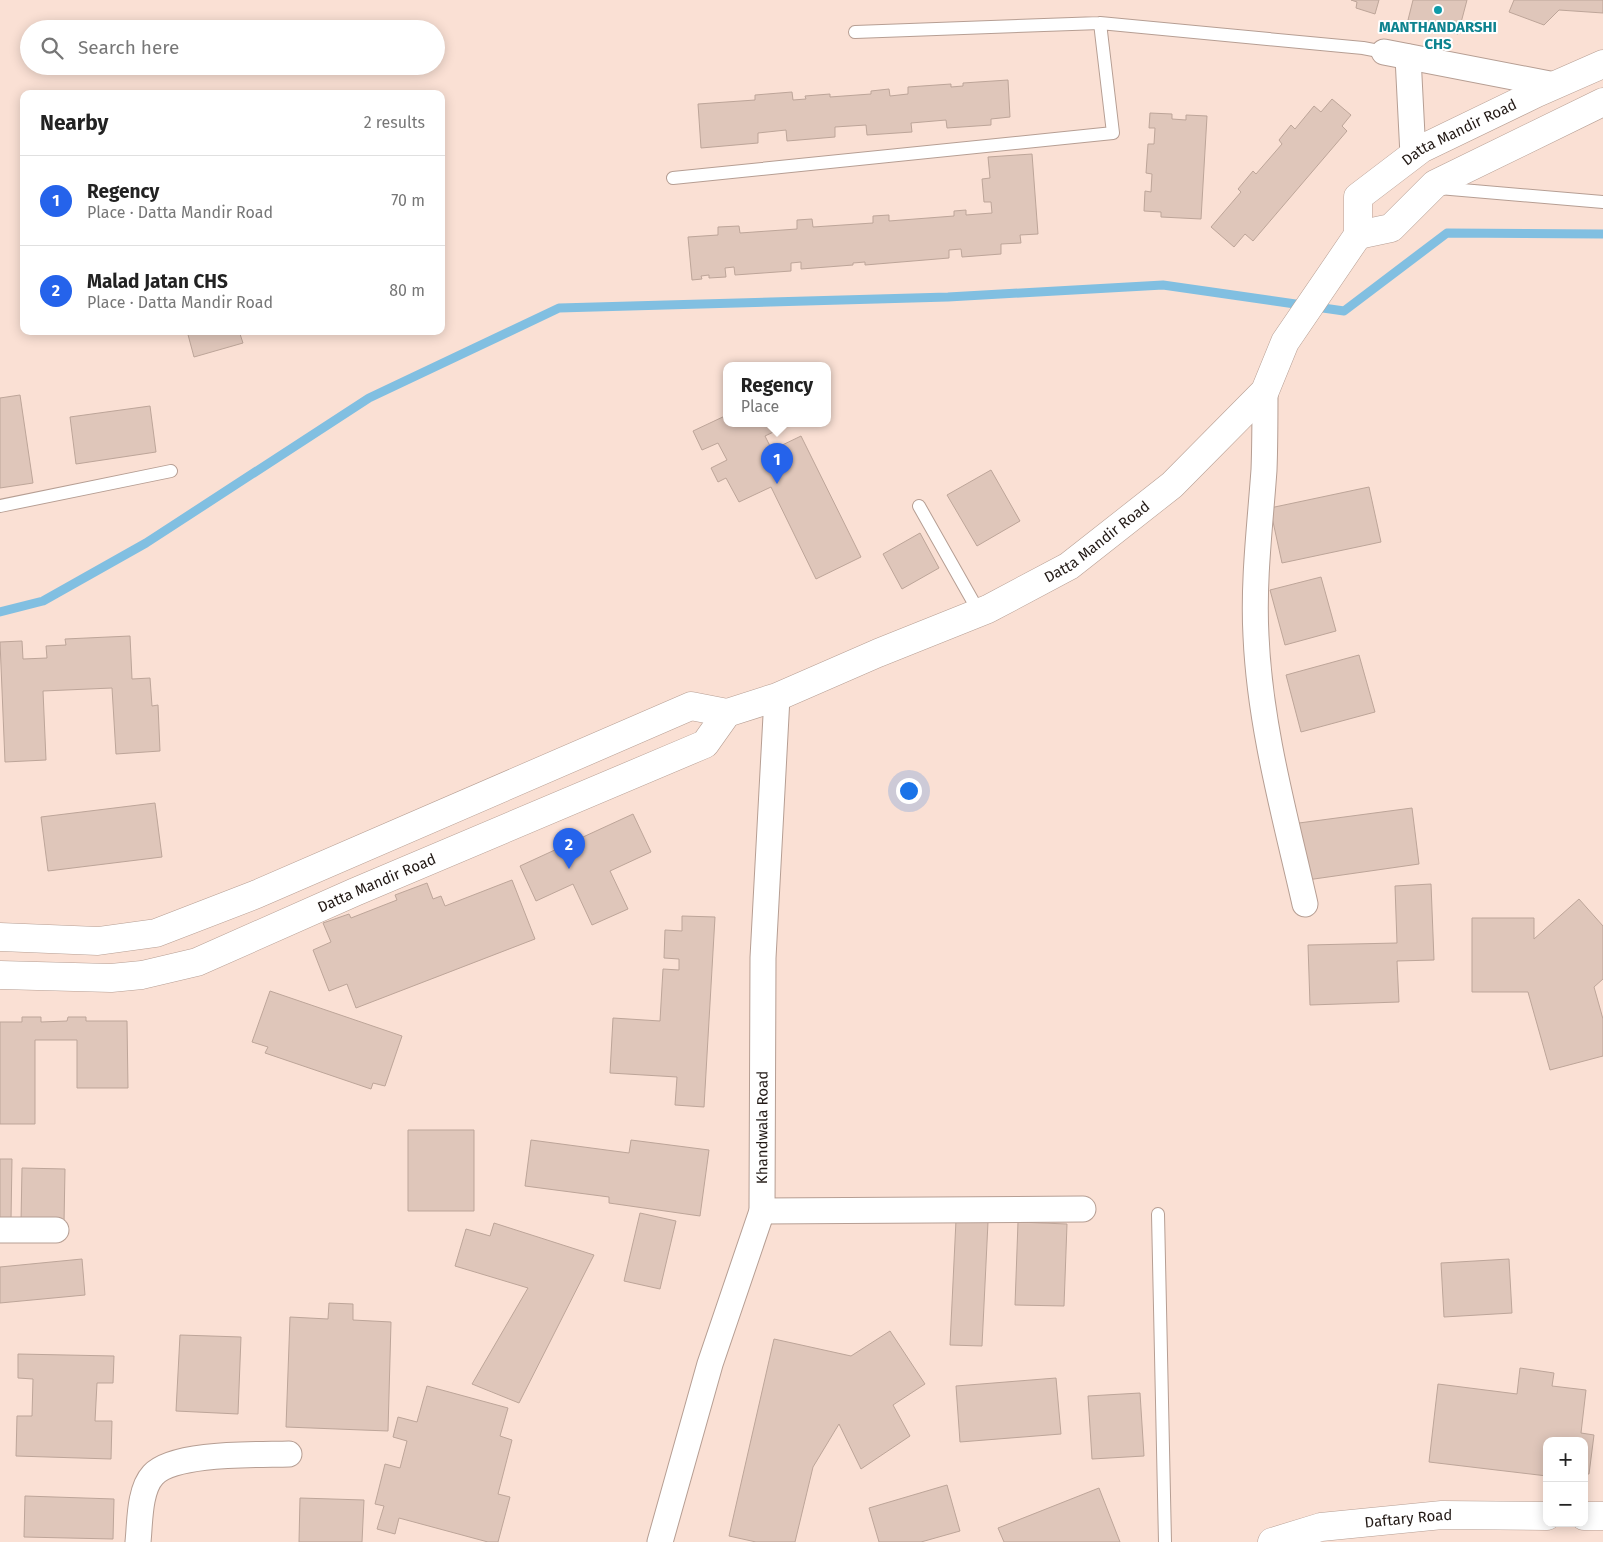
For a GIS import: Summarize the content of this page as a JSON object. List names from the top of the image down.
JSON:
{
  "streets": {
    "main road": ["Datta Mandir Road", "Daftary Road"],
    "street": ["Khandwala Road"]
  },
  "crossings": [
    ["Datta Mandir Road", "Khandwala Road"]
  ],
  "places": ["MANTHANDARSHI CHS"],
  "page": {
    "search": "Search here",
    "heading": ["Nearby", "2 results"],
    "list": [
      {
        "mark": "1",
        "name": "Regency",
        "note": "Place · Datta Mandir Road",
        "value": "70 m"
      },
      {
        "mark": "2",
        "name": "Malad Jatan CHS",
        "note": "Place · Datta Mandir Road",
        "value": "80 m"
      }
    ],
    "popup": ["Regency", "Place"],
    "pins": ["1", "2"],
    "map_buttons": ["+", "−"]
  }
}
